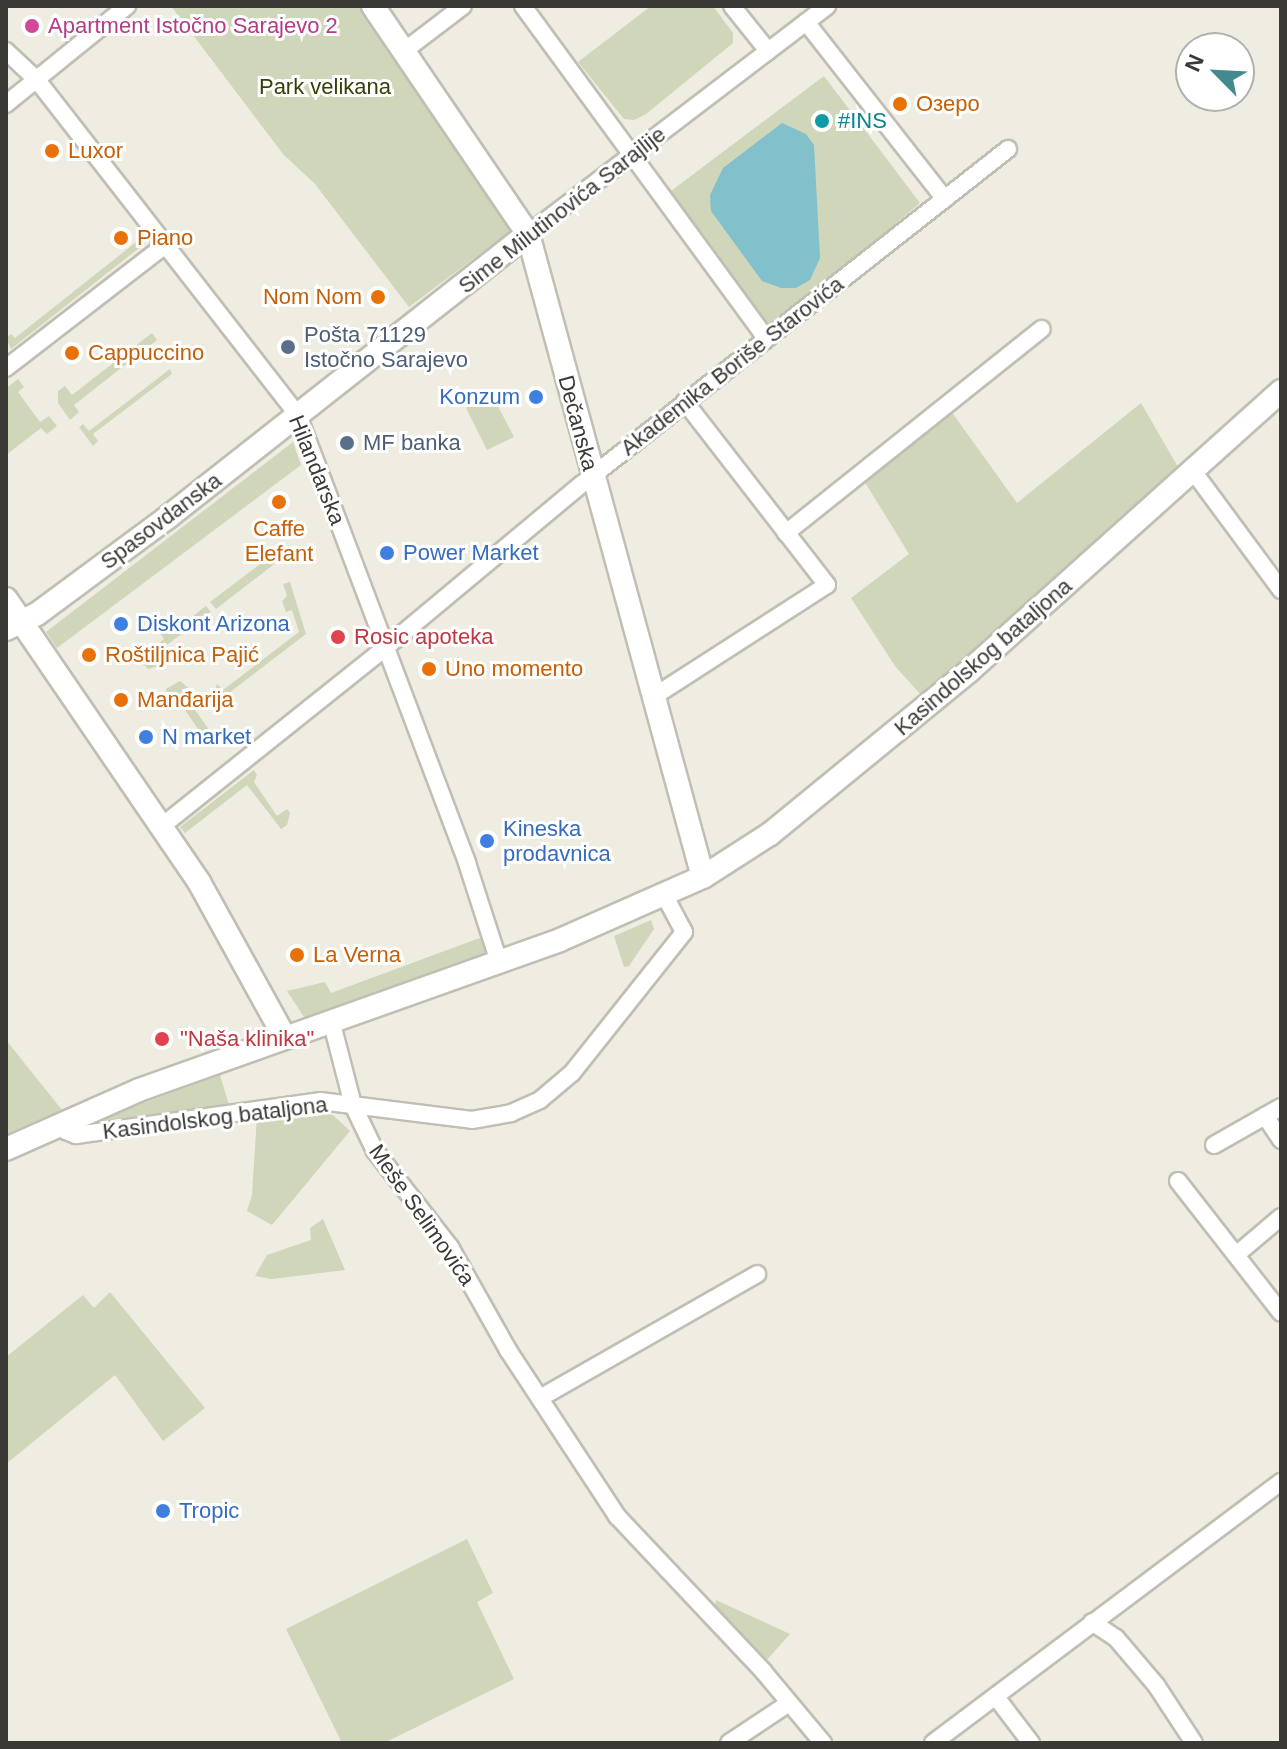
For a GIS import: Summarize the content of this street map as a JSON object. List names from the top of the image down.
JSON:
{
  "streets": {
    "street": [
      "Sime Milutinovića Sarajlije",
      "Akademika Boriše Starovića",
      "Dečanska",
      "Hilandarska",
      "Spasovdanska",
      "Kasindolskog bataljona",
      "Meše Selimovića"
    ]
  },
  "crossings": [
    ["Sime Milutinovića Sarajlije", "Dečanska"],
    ["Sime Milutinovića Sarajlije", "Hilandarska"],
    ["Sime Milutinovića Sarajlije", "Spasovdanska"],
    ["Akademika Boriše Starovića", "Dečanska"],
    ["Akademika Boriše Starovića", "Hilandarska"],
    ["Dečanska", "Kasindolskog bataljona"],
    ["Hilandarska", "Spasovdanska"],
    ["Hilandarska", "Kasindolskog bataljona"],
    ["Kasindolskog bataljona", "Meše Selimovića"]
  ],
  "parks": ["Park velikana"],
  "places": [
    "Apartment Istočno Sarajevo 2",
    "Озеро",
    "#INS",
    "Luxor",
    "Piano",
    "Nom Nom",
    "Pošta 71129 Istočno Sarajevo",
    "Cappuccino",
    "Konzum",
    "MF banka",
    "Caffe Elefant",
    "Power Market",
    "Diskont Arizona",
    "Rosic apoteka",
    "Roštiljnica Pajić",
    "Uno momento",
    "Manđarija",
    "N market",
    "Kineska prodavnica",
    "La Verna",
    "\"Naša klinika\"",
    "Tropic"
  ],
  "north": "top left"
}
